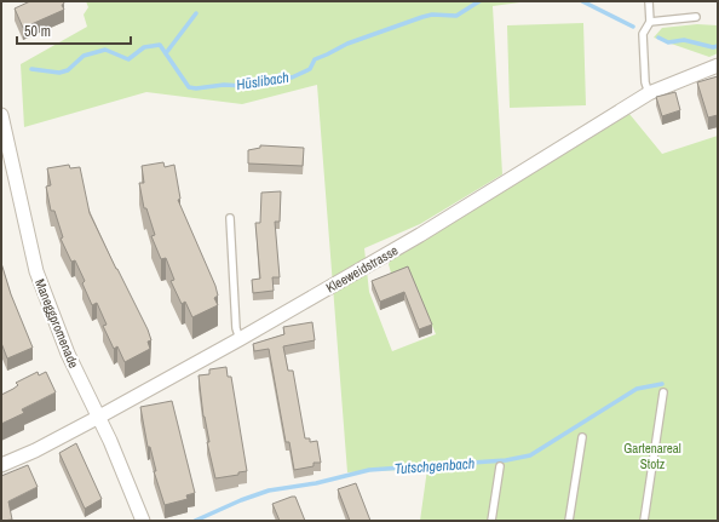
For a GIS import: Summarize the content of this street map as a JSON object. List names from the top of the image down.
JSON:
{
  "streets": {
    "street": ["Kleeweidstrasse", "Maneggpromenade"]
  },
  "crossings": [
    ["Kleeweidstrasse", "Maneggpromenade"]
  ],
  "water": ["Hüslibach", "Tutschgenbach"],
  "parks": ["Gartenareal Stotz"],
  "scale_bar": "50 m"
}
